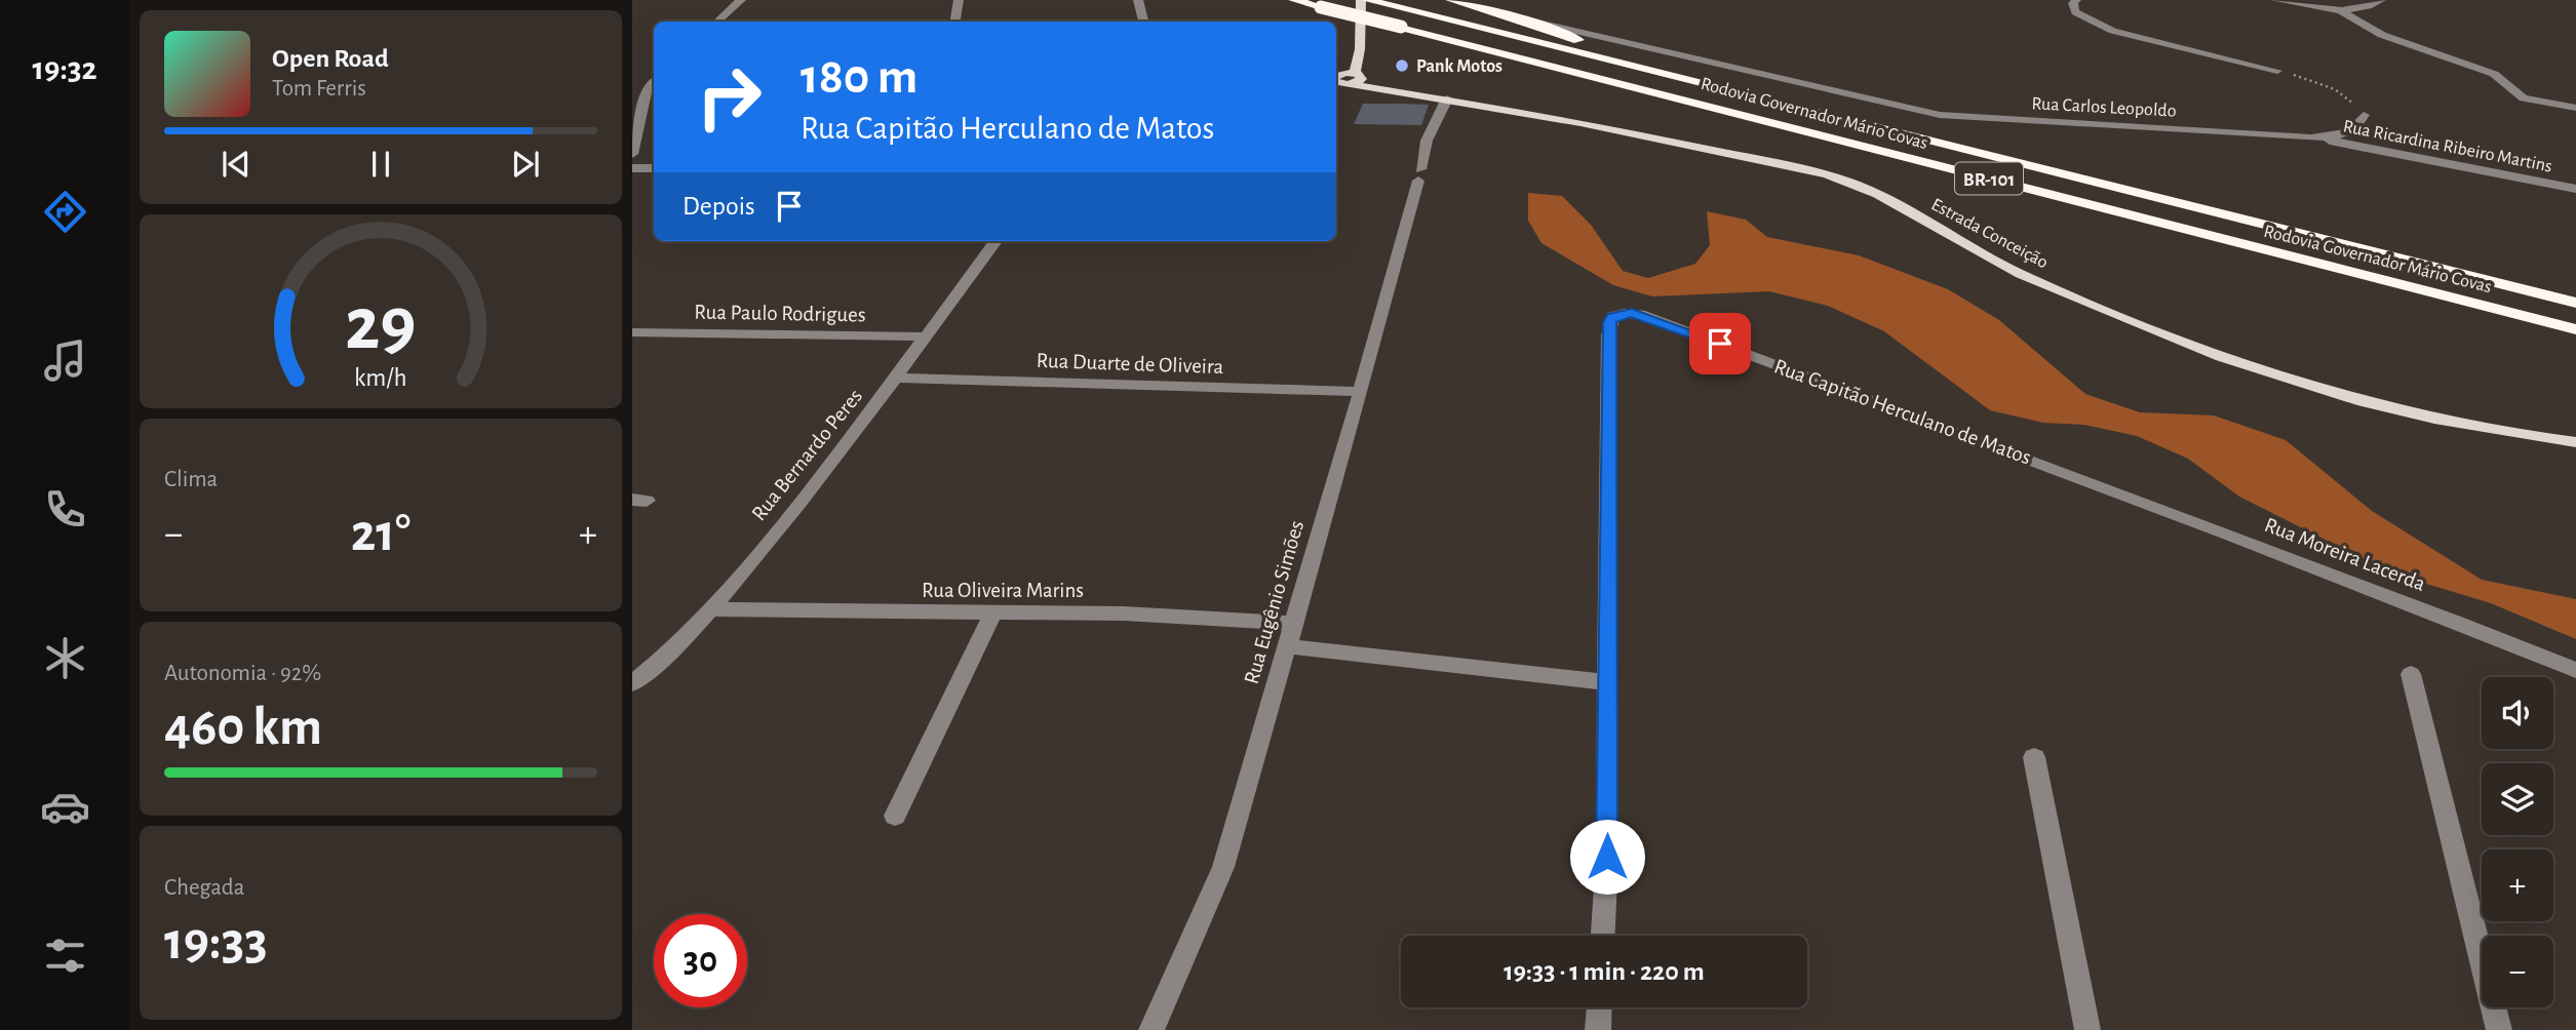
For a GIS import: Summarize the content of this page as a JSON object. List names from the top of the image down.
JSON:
{
  "streets": {
    "highway": ["Rodovia Governador Mário Covas", "BR-101"],
    "main road": ["Estrada Conceição"],
    "street": [
      "Rua Carlos Leopoldo",
      "Rua Ricardina Ribeiro Martins",
      "Rua Paulo Rodrigues",
      "Rua Duarte de Oliveira",
      "Rua Capitão Herculano de Matos",
      "Rua Bernardo Peres",
      "Rua Moreira Lacerda",
      "Rua Oliveira Marins",
      "Rua Eugênio Simões"
    ]
  },
  "crossings": [
    ["Rua Carlos Leopoldo", "Rua Ricardina Ribeiro Martins"],
    ["Estrada Conceição", "Rua Eugênio Simões"],
    ["Rua Paulo Rodrigues", "Rua Bernardo Peres"],
    ["Rua Duarte de Oliveira", "Rua Bernardo Peres"],
    ["Rua Duarte de Oliveira", "Rua Eugênio Simões"],
    ["Rua Capitão Herculano de Matos", "Rua Moreira Lacerda"],
    ["Rua Bernardo Peres", "Rua Oliveira Marins"],
    ["Rua Oliveira Marins", "Rua Eugênio Simões"]
  ],
  "places": ["Pank Motos"],
  "page": {
    "tabs": "19:32",
    "turn": ["180 m", "Rua Capitão Herculano de Matos"],
    "song": ["Open Road", "Tom Ferris"],
    "then": "Depois",
    "tile": [
      "Clima",
      ["Autonomia · 92%", "460 km"],
      ["Chegada", "19:33"]
    ],
    "heat": ["−", "21°", "+"],
    "map_buttons": ["+", "−"],
    "limit": "30",
    "trip": "19:33 · 1 min · 220 m",
    "gauge": ["29", "km/h"]
  }
}
